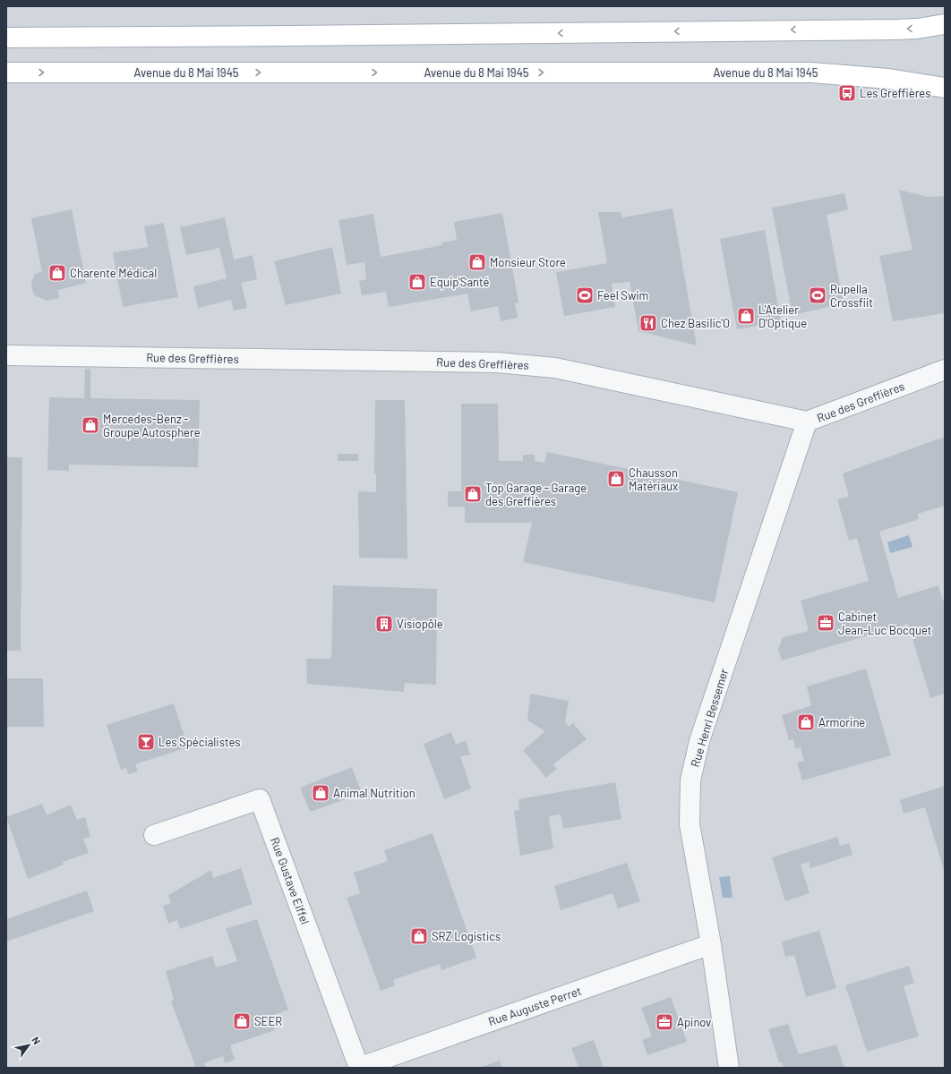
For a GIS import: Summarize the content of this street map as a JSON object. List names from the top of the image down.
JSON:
{
  "streets": {
    "main road": ["Avenue du 8 Mai 1945"],
    "street": [
      "Rue des Greffières",
      "Rue Henri Bessemer",
      "Rue Gustave Eiffel",
      "Rue Auguste Perret"
    ]
  },
  "crossings": [
    ["Rue des Greffières", "Rue Henri Bessemer"],
    ["Rue Henri Bessemer", "Rue Auguste Perret"],
    ["Rue Gustave Eiffel", "Rue Auguste Perret"]
  ],
  "places": {
    "bus stop": ["Les Greffières"],
    "shop": [
      "Monsieur Store",
      "Charente Médical",
      "Equip'Santé",
      "L'Atelier D'Optique",
      "Mercedes-Benz - Groupe Autosphere",
      "Chausson Matériaux",
      "Top Garage - Garage des Greffières",
      "Armorine",
      "Animal Nutrition",
      "SRZ Logistics",
      "SEER"
    ],
    "sports": ["Feel Swim", "Rupella Crossfiit"],
    "restaurant": ["Chez Basilic'O"],
    "office": ["Cabinet Jean-Luc Bocquet", "Apinov"],
    "building": ["Visiopôle"],
    "bar": ["Les Spécialistes"]
  },
  "north": "top right"
}
